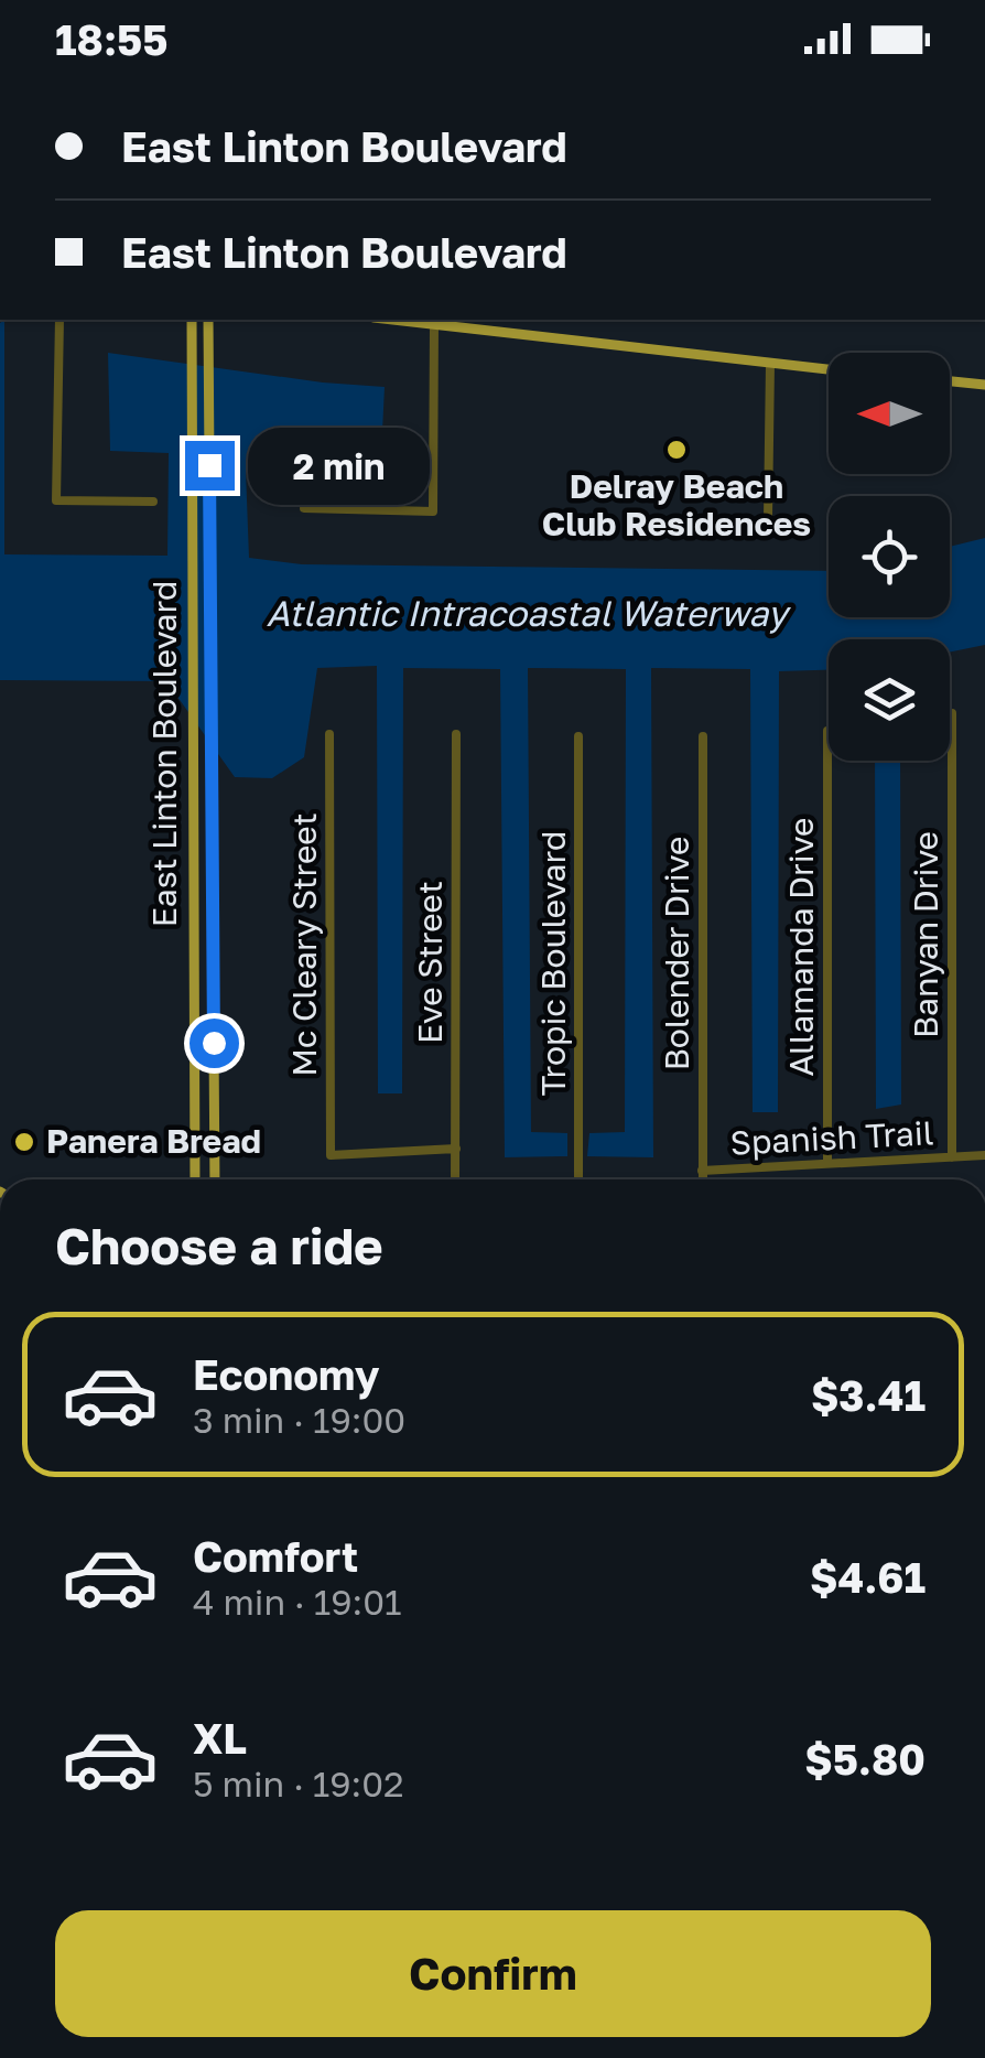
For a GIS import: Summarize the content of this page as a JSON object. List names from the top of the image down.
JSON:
{
  "streets": {
    "main road": ["East Linton Boulevard"],
    "street": [
      "Banyan Drive",
      "Mc Cleary Street",
      "Allamanda Drive",
      "Bolender Drive",
      "Eve Street",
      "Tropic Boulevard",
      "Spanish Trail"
    ]
  },
  "crossings": [
    ["Banyan Drive", "Spanish Trail"],
    ["Mc Cleary Street", "Eve Street"],
    ["Allamanda Drive", "Spanish Trail"],
    ["Bolender Drive", "Spanish Trail"]
  ],
  "water": ["Atlantic Intracoastal Waterway"],
  "places": ["Delray Beach Club Residences", "Panera Bread"],
  "north": "left",
  "page": {
    "status": "18:55",
    "banner": ["East Linton Boulevard", "East Linton Boulevard"],
    "bubble": "2 min",
    "heading": "Choose a ride",
    "list": [
      {
        "name": "Economy",
        "note": "3 min · 19:00",
        "value": "$3.41"
      },
      {
        "name": "Comfort",
        "note": "4 min · 19:01",
        "value": "$4.61"
      },
      {
        "name": "XL",
        "note": "5 min · 19:02",
        "value": "$5.80"
      }
    ],
    "buttons": "Confirm"
  }
}
